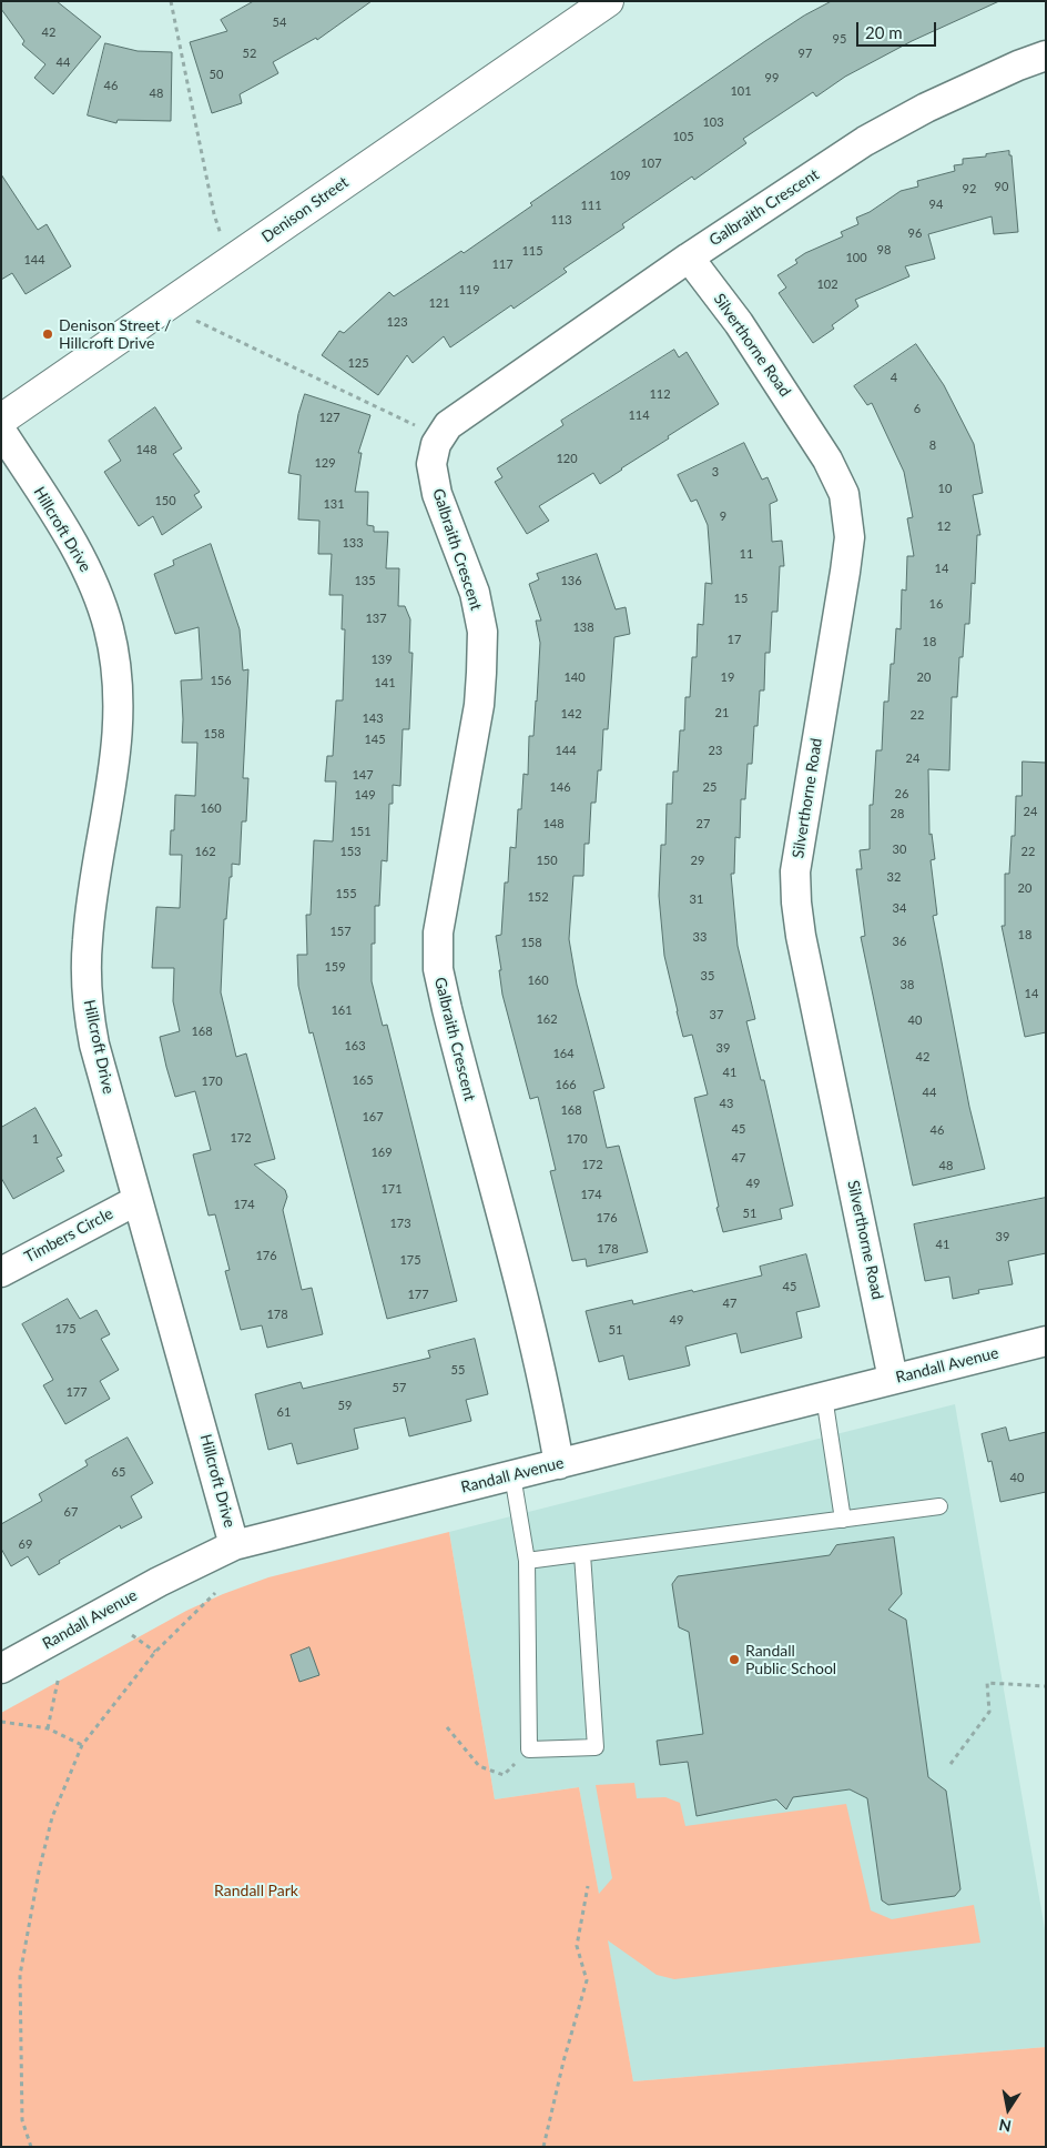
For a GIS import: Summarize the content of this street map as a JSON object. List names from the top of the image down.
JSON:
{
  "streets": {
    "street": [
      "Galbraith Crescent",
      "Denison Street",
      "Silverthorne Road",
      "Hillcroft Drive",
      "Timbers Circle",
      "Randall Avenue"
    ]
  },
  "crossings": [
    ["Galbraith Crescent", "Silverthorne Road"],
    ["Galbraith Crescent", "Randall Avenue"],
    ["Silverthorne Road", "Randall Avenue"],
    ["Hillcroft Drive", "Timbers Circle"],
    ["Hillcroft Drive", "Randall Avenue"]
  ],
  "parks": ["Randall Park"],
  "places": ["Denison Street / Hillcroft Drive", "Randall Public School"],
  "house_numbers": [
    "54",
    "42",
    "95",
    "52",
    "97",
    "44",
    "50",
    "99",
    "46",
    "101",
    "48",
    "103",
    "105",
    "107",
    "109",
    "90",
    "92",
    "94",
    "111",
    "113",
    "96",
    "98",
    "115",
    "100",
    "144",
    "117",
    "102",
    "119",
    "121",
    "123",
    "125",
    "4",
    "112",
    "6",
    "114",
    "127",
    "8",
    "148",
    "120",
    "129",
    "3",
    "10",
    "150",
    "131",
    "9",
    "12",
    "133",
    "11",
    "14",
    "135",
    "136",
    "15",
    "16",
    "137",
    "138",
    "17",
    "18",
    "139",
    "140",
    "19",
    "20",
    "156",
    "141",
    "21",
    "142",
    "22",
    "143",
    "158",
    "145",
    "144",
    "23",
    "24",
    "147",
    "146",
    "25",
    "26",
    "149",
    "160",
    "24",
    "28",
    "148",
    "27",
    "151",
    "30",
    "162",
    "153",
    "22",
    "150",
    "29",
    "32",
    "20",
    "155",
    "152",
    "31",
    "34",
    "157",
    "18",
    "33",
    "36",
    "158",
    "159",
    "35",
    "160",
    "38",
    "14",
    "161",
    "37",
    "162",
    "40",
    "168",
    "163",
    "39",
    "164",
    "42",
    "41",
    "165",
    "170",
    "166",
    "44",
    "43",
    "168",
    "167",
    "45",
    "46",
    "172",
    "1",
    "170",
    "169",
    "47",
    "172",
    "48",
    "49",
    "171",
    "174",
    "174",
    "51",
    "176",
    "173",
    "39",
    "41",
    "178",
    "176",
    "175",
    "45",
    "177",
    "47",
    "178",
    "49",
    "175",
    "51",
    "55",
    "57",
    "177",
    "59",
    "61",
    "65",
    "40",
    "67",
    "69"
  ],
  "scale_bar": "20 m",
  "north": "bottom"
}
